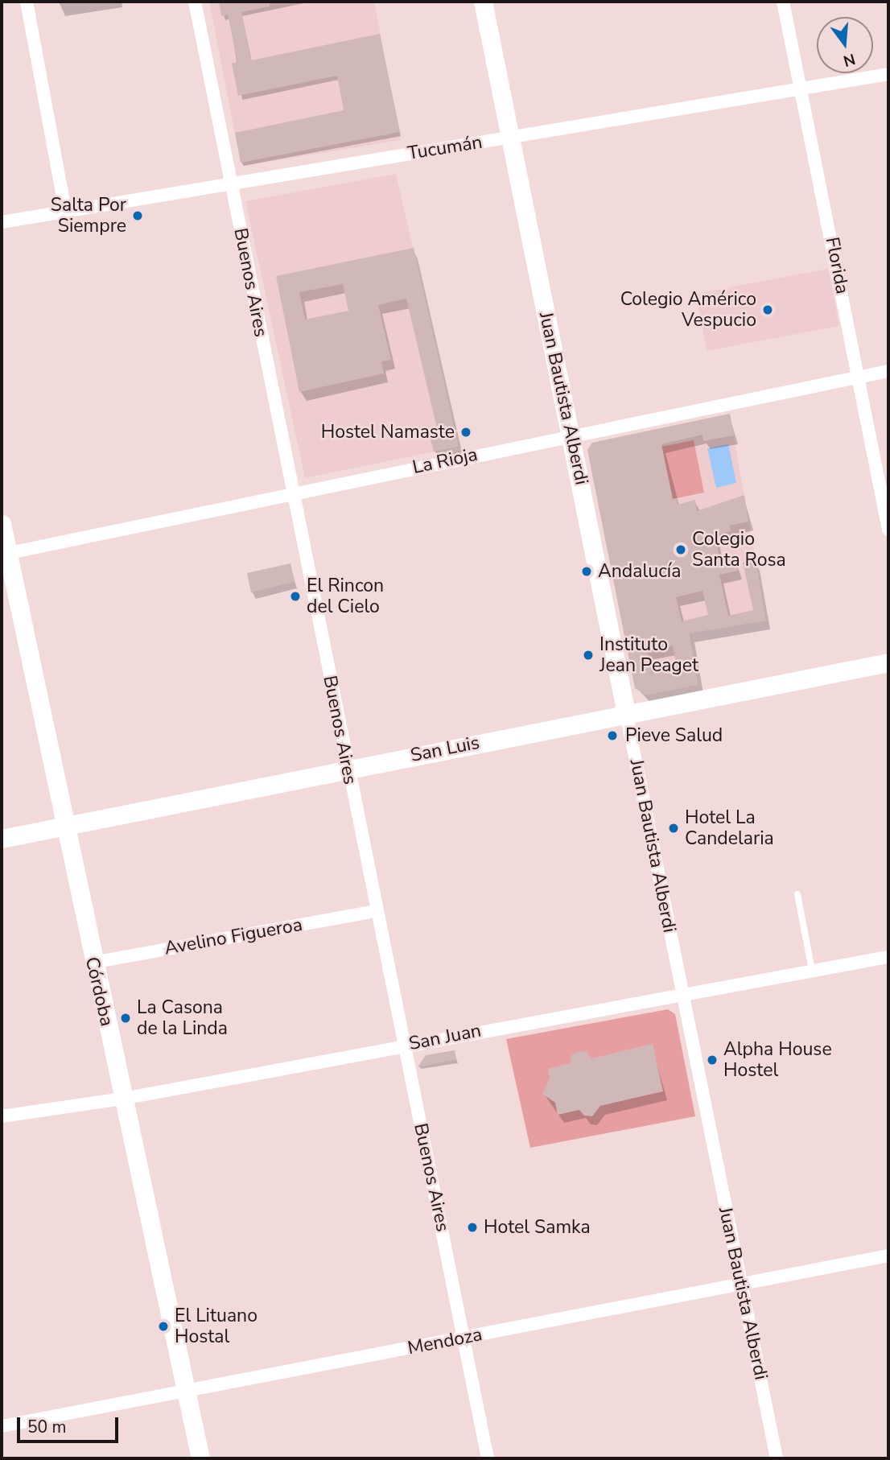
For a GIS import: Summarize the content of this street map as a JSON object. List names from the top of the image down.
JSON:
{
  "streets": {
    "street": [
      "Tucumán",
      "Florida",
      "Buenos Aires",
      "Juan Bautista Alberdi",
      "La Rioja",
      "San Luis",
      "Avelino Figueroa",
      "Córdoba",
      "San Juan",
      "Mendoza"
    ]
  },
  "crossings": [
    ["Tucumán", "Florida"],
    ["Tucumán", "Buenos Aires"],
    ["Tucumán", "Juan Bautista Alberdi"],
    ["Florida", "La Rioja"],
    ["Buenos Aires", "La Rioja"],
    ["Buenos Aires", "San Luis"],
    ["Buenos Aires", "Avelino Figueroa"],
    ["Buenos Aires", "San Juan"],
    ["Buenos Aires", "Mendoza"],
    ["Juan Bautista Alberdi", "La Rioja"],
    ["Juan Bautista Alberdi", "San Luis"],
    ["Juan Bautista Alberdi", "San Juan"],
    ["Juan Bautista Alberdi", "Mendoza"],
    ["La Rioja", "Córdoba"],
    ["San Luis", "Córdoba"],
    ["Avelino Figueroa", "Córdoba"],
    ["Córdoba", "San Juan"],
    ["Córdoba", "Mendoza"]
  ],
  "places": [
    "Salta Por Siempre",
    "Colegio Américo Vespucio",
    "Hostel Namaste",
    "Colegio Santa Rosa",
    "Andalucía",
    "El Rincon del Cielo",
    "Instituto Jean Peaget",
    "Pieve Salud",
    "Hotel La Candelaria",
    "La Casona de la Linda",
    "Alpha House Hostel",
    "Hotel Samka",
    "El Lituano Hostal"
  ],
  "scale_bar": "50 m",
  "north": "bottom"
}
